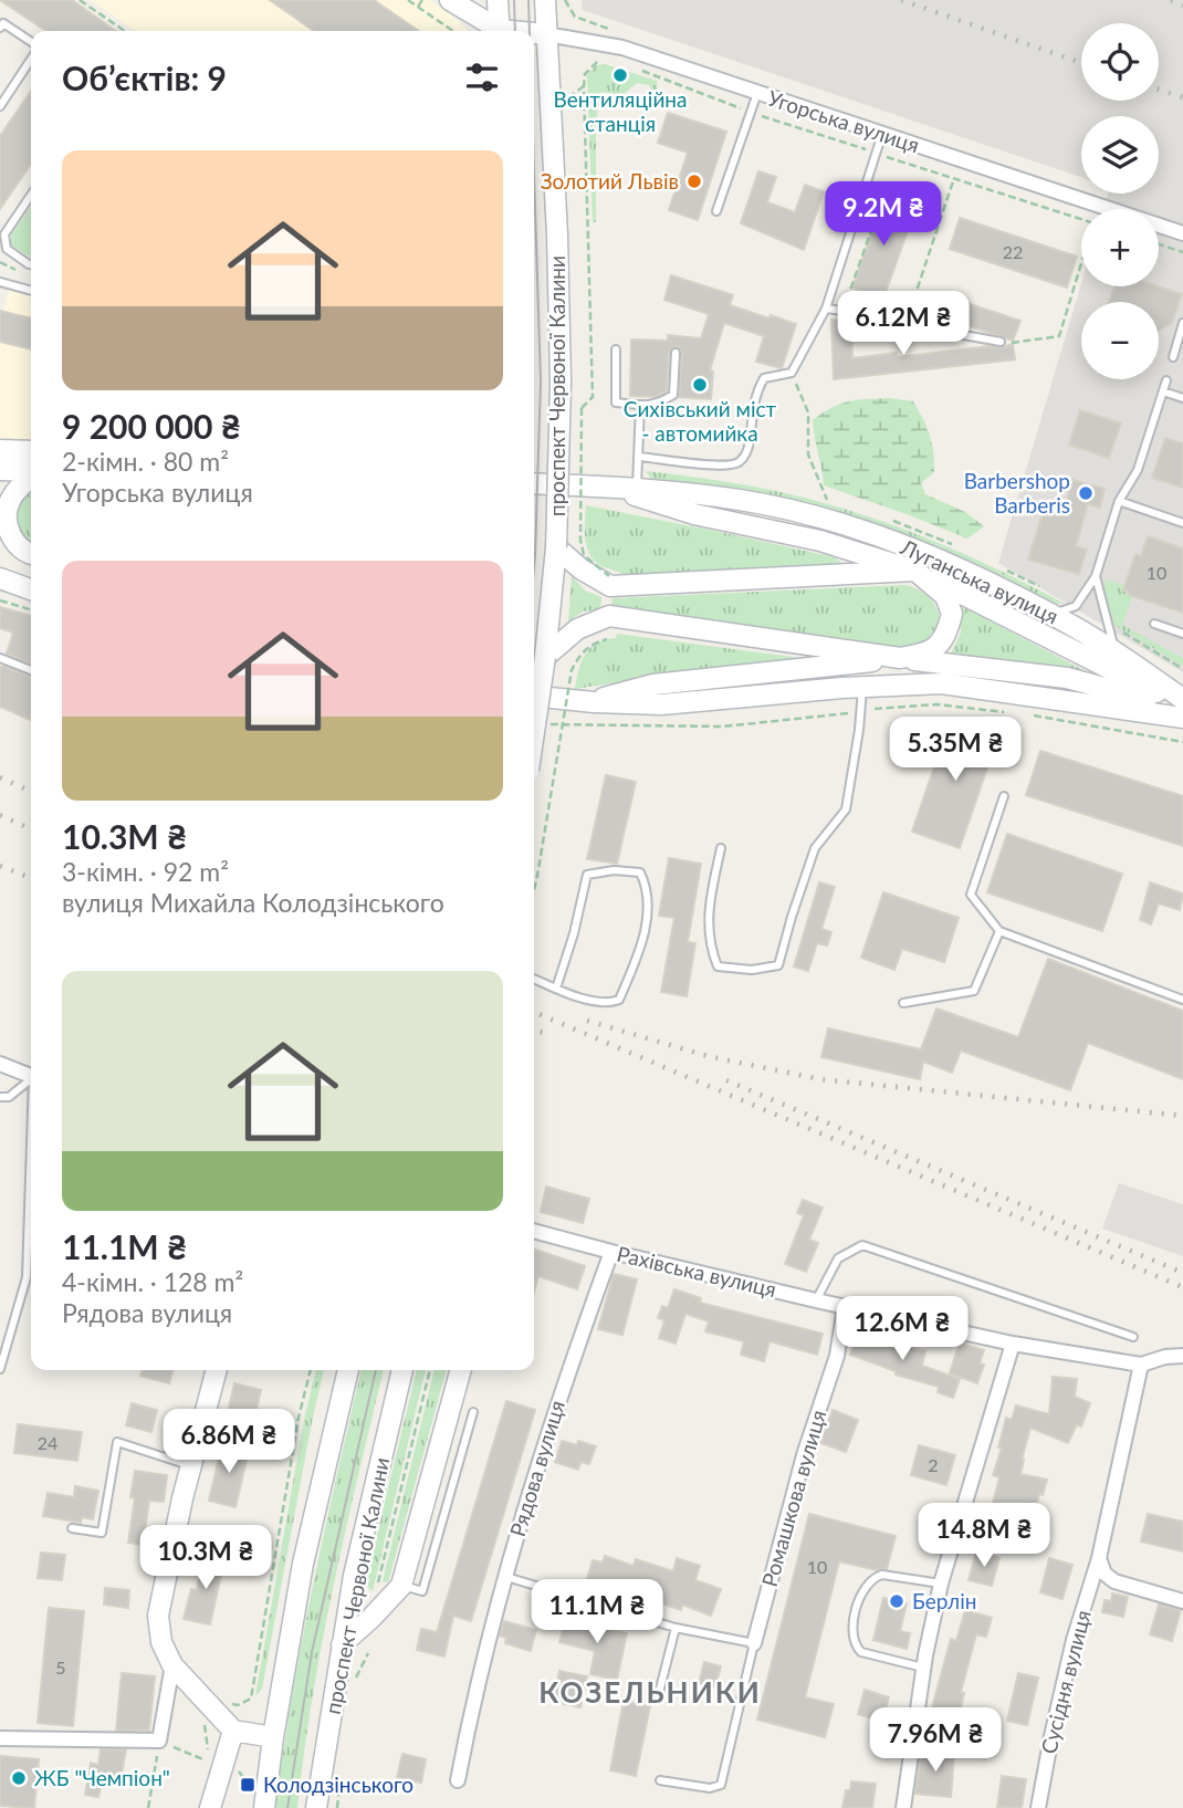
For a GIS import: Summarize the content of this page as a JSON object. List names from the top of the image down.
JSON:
{
  "streets": {
    "main road": ["проспект Червоної Калини", "Луганська вулиця"],
    "street": [
      "Угорська вулиця",
      "Рахівська вулиця",
      "Рядова вулиця",
      "Ромашкова вулиця",
      "Сусідня вулиця"
    ]
  },
  "crossings": [
    ["Угорська вулиця", "проспект Червоної Калини"],
    ["Рахівська вулиця", "Рядова вулиця"],
    ["Рахівська вулиця", "Ромашкова вулиця"],
    ["Рахівська вулиця", "Сусідня вулиця"]
  ],
  "districts": ["КОЗЕЛЬНИКИ"],
  "places": {
    "other": [
      "Вентиляційна станція",
      "Золотий Львів",
      "Сихівський міст - автомийка",
      "Barbershop Barberis",
      "Берлін",
      "ЖБ \"Чемпіон\""
    ],
    "transit": ["Колодзінського"]
  },
  "house_numbers": [
    "22",
    "10",
    "24",
    "2",
    "10",
    "5"
  ],
  "page": {
    "map_buttons": ["+", "−"],
    "heading": "Об’єктів: 9",
    "list": [
      {
        "name": "9 200 000 ₴",
        "note": "2-кімн. · 80 m² · Угорська вулиця"
      },
      {
        "name": "10.3M ₴",
        "note": "3-кімн. · 92 m² · вулиця Михайла Колодзінського"
      },
      {
        "name": "11.1M ₴",
        "note": "4-кімн. · 128 m² · Рядова вулиця"
      }
    ],
    "price": [
      "9.2M ₴",
      "6.12M ₴",
      "5.35M ₴",
      "12.6M ₴",
      "6.86M ₴",
      "14.8M ₴",
      "10.3M ₴",
      "11.1M ₴",
      "7.96M ₴"
    ]
  }
}
